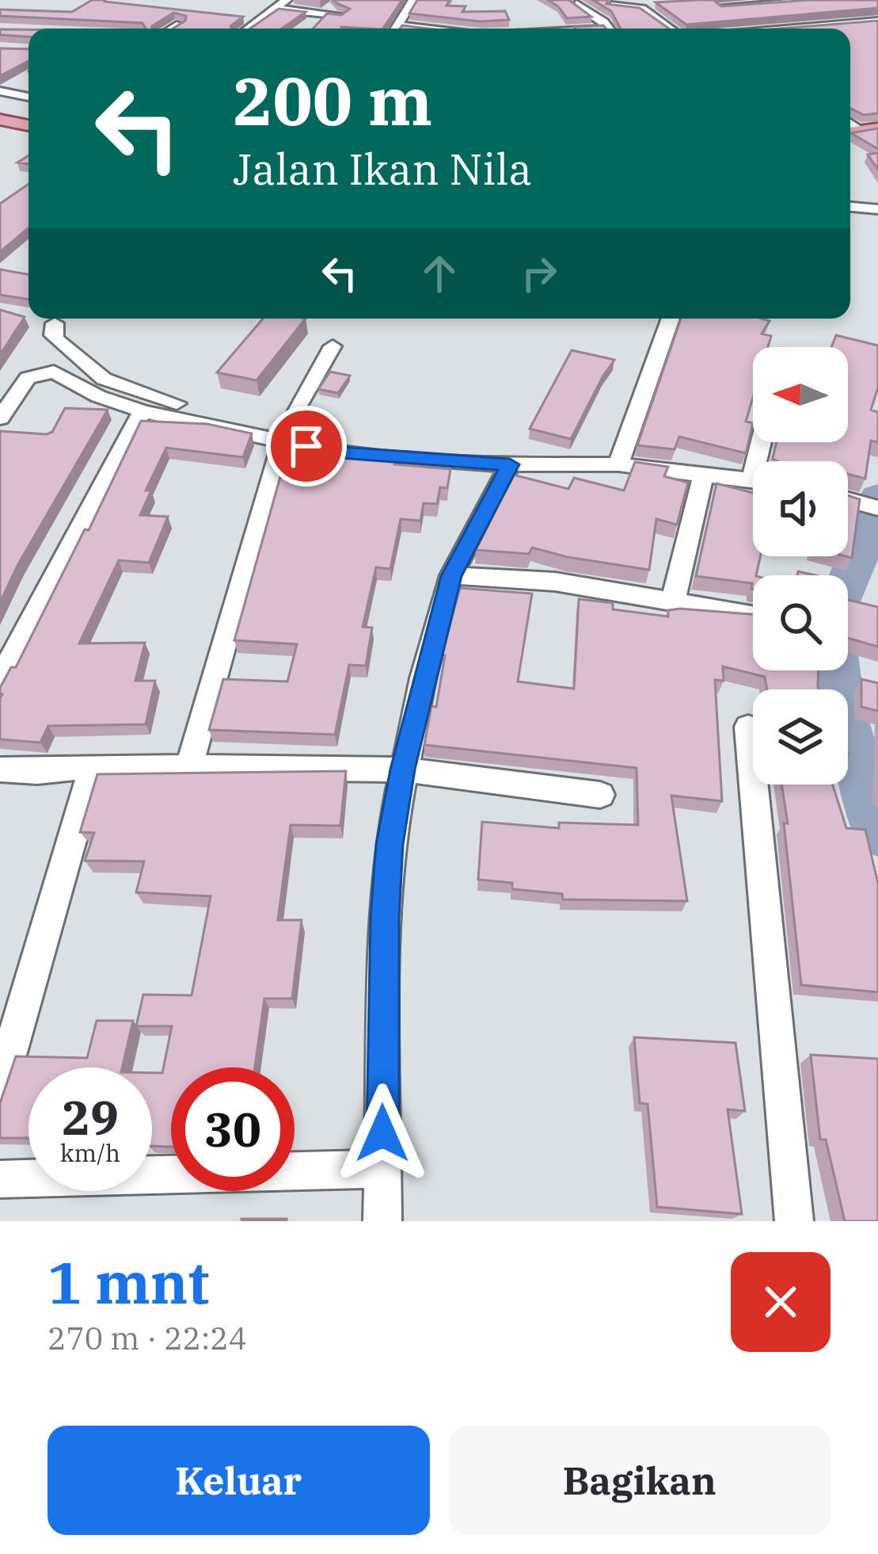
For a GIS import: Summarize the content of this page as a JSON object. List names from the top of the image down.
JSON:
{
  "north": "left",
  "page": {
    "turn": ["200 m", "Jalan Ikan Nila"],
    "speed": "29 km/h",
    "limit": "30",
    "heading": ["1 mnt", "270 m · 22:24"],
    "buttons": ["Keluar", "Bagikan"]
  }
}
